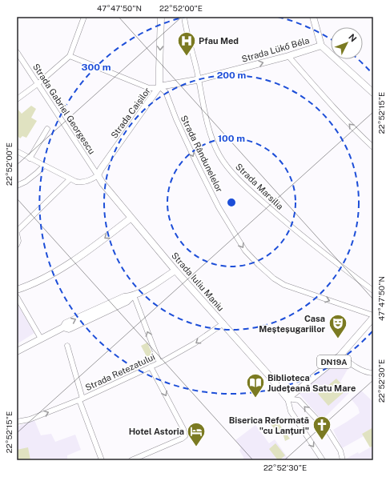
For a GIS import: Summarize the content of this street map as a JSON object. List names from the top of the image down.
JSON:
{
  "streets": {
    "main road": [
      "Strada Lükő Béla",
      "Strada Caișilor",
      "Strada Iuliu Maniu",
      "DN19A"
    ],
    "street": [
      "Strada Gabriel Georgescu",
      "Strada Rândunelelor",
      "Strada Marsilia",
      "Strada Retezatului"
    ]
  },
  "crossings": [
    ["Strada Lükő Béla", "Strada Caișilor"],
    ["Strada Lükő Béla", "Strada Rândunelelor"],
    ["Strada Lükő Béla", "Strada Marsilia"],
    ["Strada Gabriel Georgescu", "Strada Caișilor"],
    ["Strada Gabriel Georgescu", "Strada Iuliu Maniu"],
    ["Strada Caișilor", "Strada Rândunelelor"],
    ["Strada Caișilor", "Strada Iuliu Maniu"],
    ["Strada Rândunelelor", "DN19A"],
    ["Strada Iuliu Maniu", "DN19A"],
    ["Strada Iuliu Maniu", "Strada Retezatului"]
  ],
  "one_way": ["Strada Lükő Béla", "Strada Caișilor", "Strada Rândunelelor"],
  "places": {
    "hospital": ["Pfau Med"],
    "theatre": ["Casa Meșteșugariilor"],
    "library": ["Biblioteca Judeţeană Satu Mare"],
    "church": ["Biserica Reformată \"cu Lanțuri\""],
    "hotel": ["Hotel Astoria"]
  },
  "north": "top right",
  "coordinates": [
    "47°47'50\"N",
    "22°52'00\"E",
    "22°52'15\"E",
    "22°52'30\"E"
  ],
  "rings": ["300 m", "200 m", "100 m"]
}
